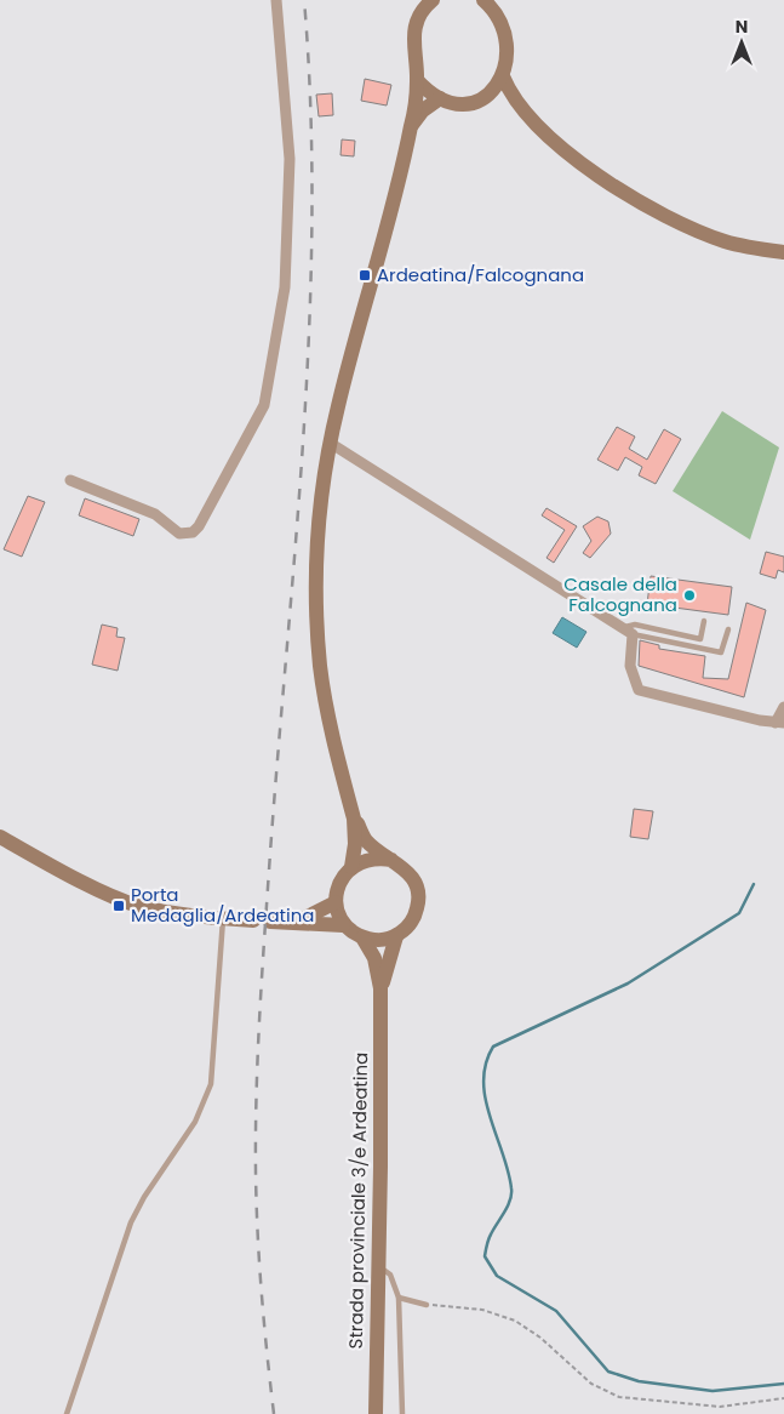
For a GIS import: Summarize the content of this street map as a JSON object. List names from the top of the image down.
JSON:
{
  "streets": {
    "main road": ["Strada provinciale 3/e Ardeatina"]
  },
  "places": {
    "transit": ["Ardeatina/Falcognana", "Porta Medaglia/Ardeatina"],
    "other": ["Casale della Falcognana"]
  },
  "north": "top"
}
